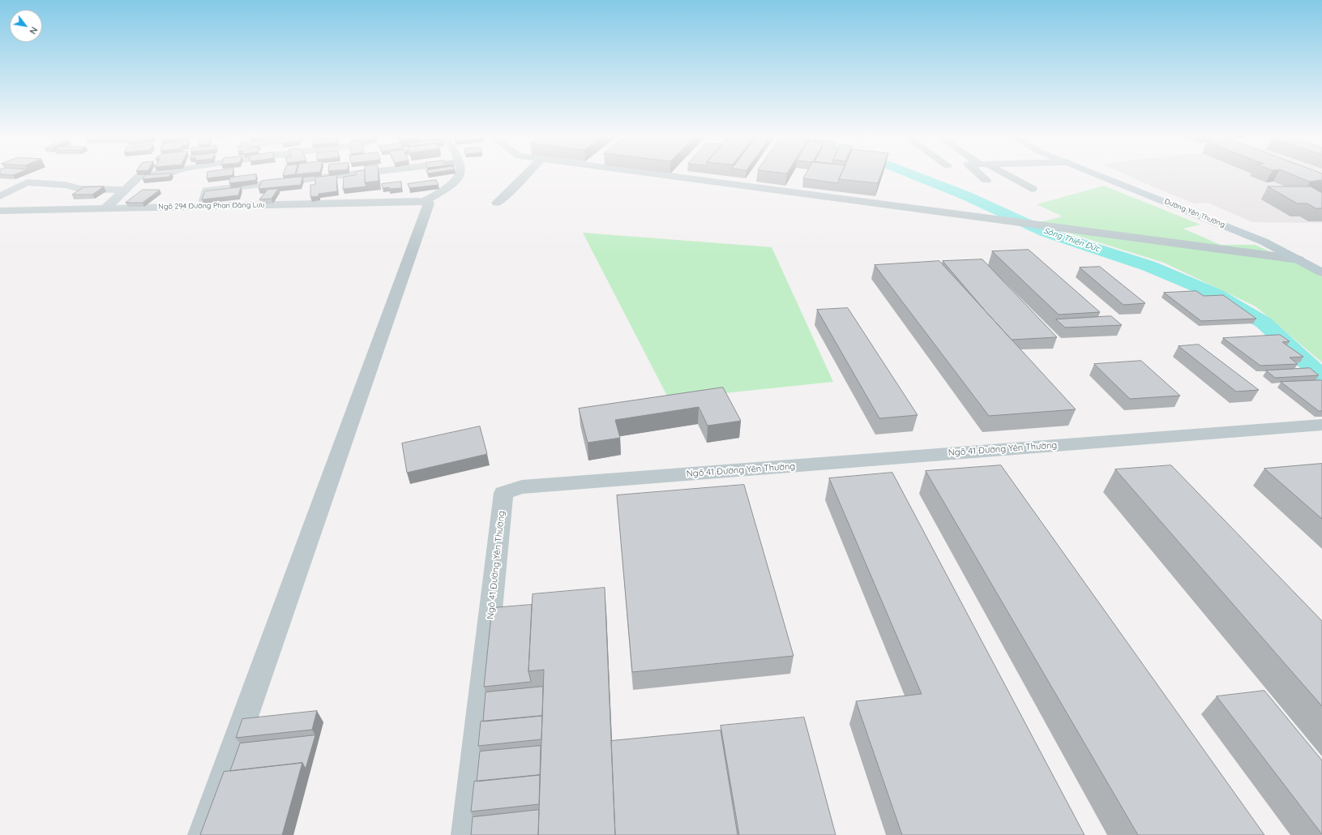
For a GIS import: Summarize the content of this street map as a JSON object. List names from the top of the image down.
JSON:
{
  "streets": {
    "main road": ["Đường Yên Thường"],
    "street": ["Ngõ 294 Đường Phan Đăng Lưu", "Ngõ 41 Đường Yên Thường"]
  },
  "water": ["Sông Thiên Đức"],
  "north": "bottom right"
}
